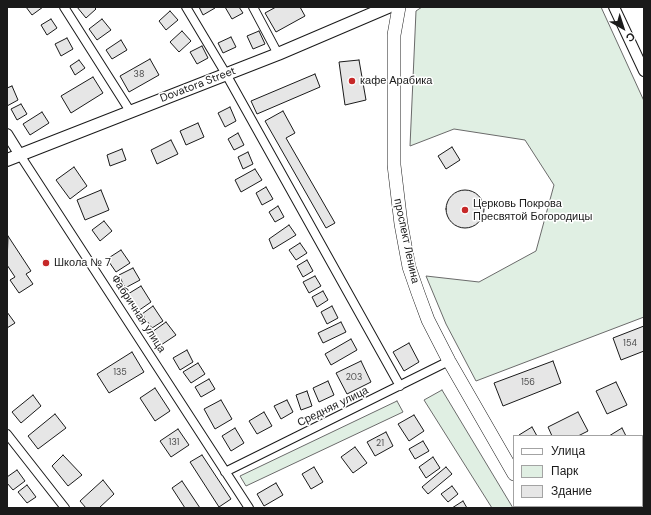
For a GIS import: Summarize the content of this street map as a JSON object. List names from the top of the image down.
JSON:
{
  "streets": {
    "main road": ["Dovatora Street", "проспект Ленина"],
    "street": ["Фабричная улица", "Средняя улица"]
  },
  "crossings": [
    ["Dovatora Street", "Фабричная улица"],
    ["проспект Ленина", "Средняя улица"],
    ["Фабричная улица", "Средняя улица"]
  ],
  "places": ["кафе Арабика", "Церковь Покрова Пресвятой Богородицы", "Школа № 7"],
  "house_numbers": [
    "38",
    "154",
    "135",
    "203",
    "156",
    "131",
    "21"
  ],
  "legend": ["Улица", "Парк", "Здание"],
  "north": "bottom right"
}
